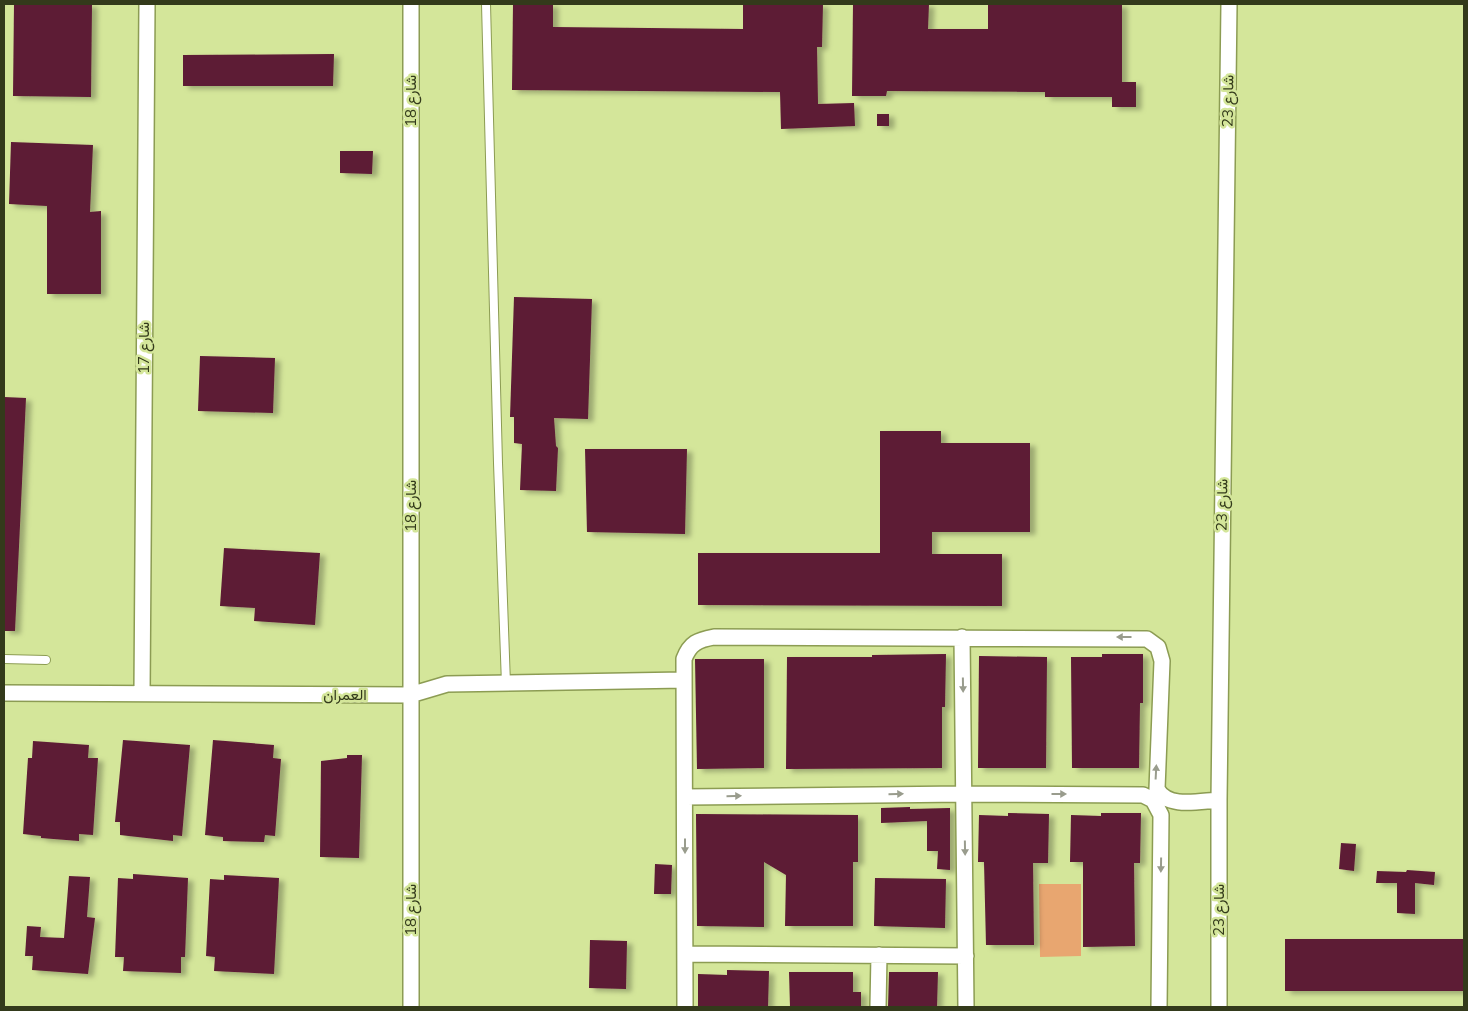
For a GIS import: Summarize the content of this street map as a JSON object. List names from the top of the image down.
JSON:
{
  "streets": {
    "street": [
      "شارع 18",
      "شارع 23",
      "شارع 17",
      "العمران"
    ]
  },
  "crossings": [
    ["شارع 18", "العمران"],
    ["شارع 17", "العمران"]
  ]
}
